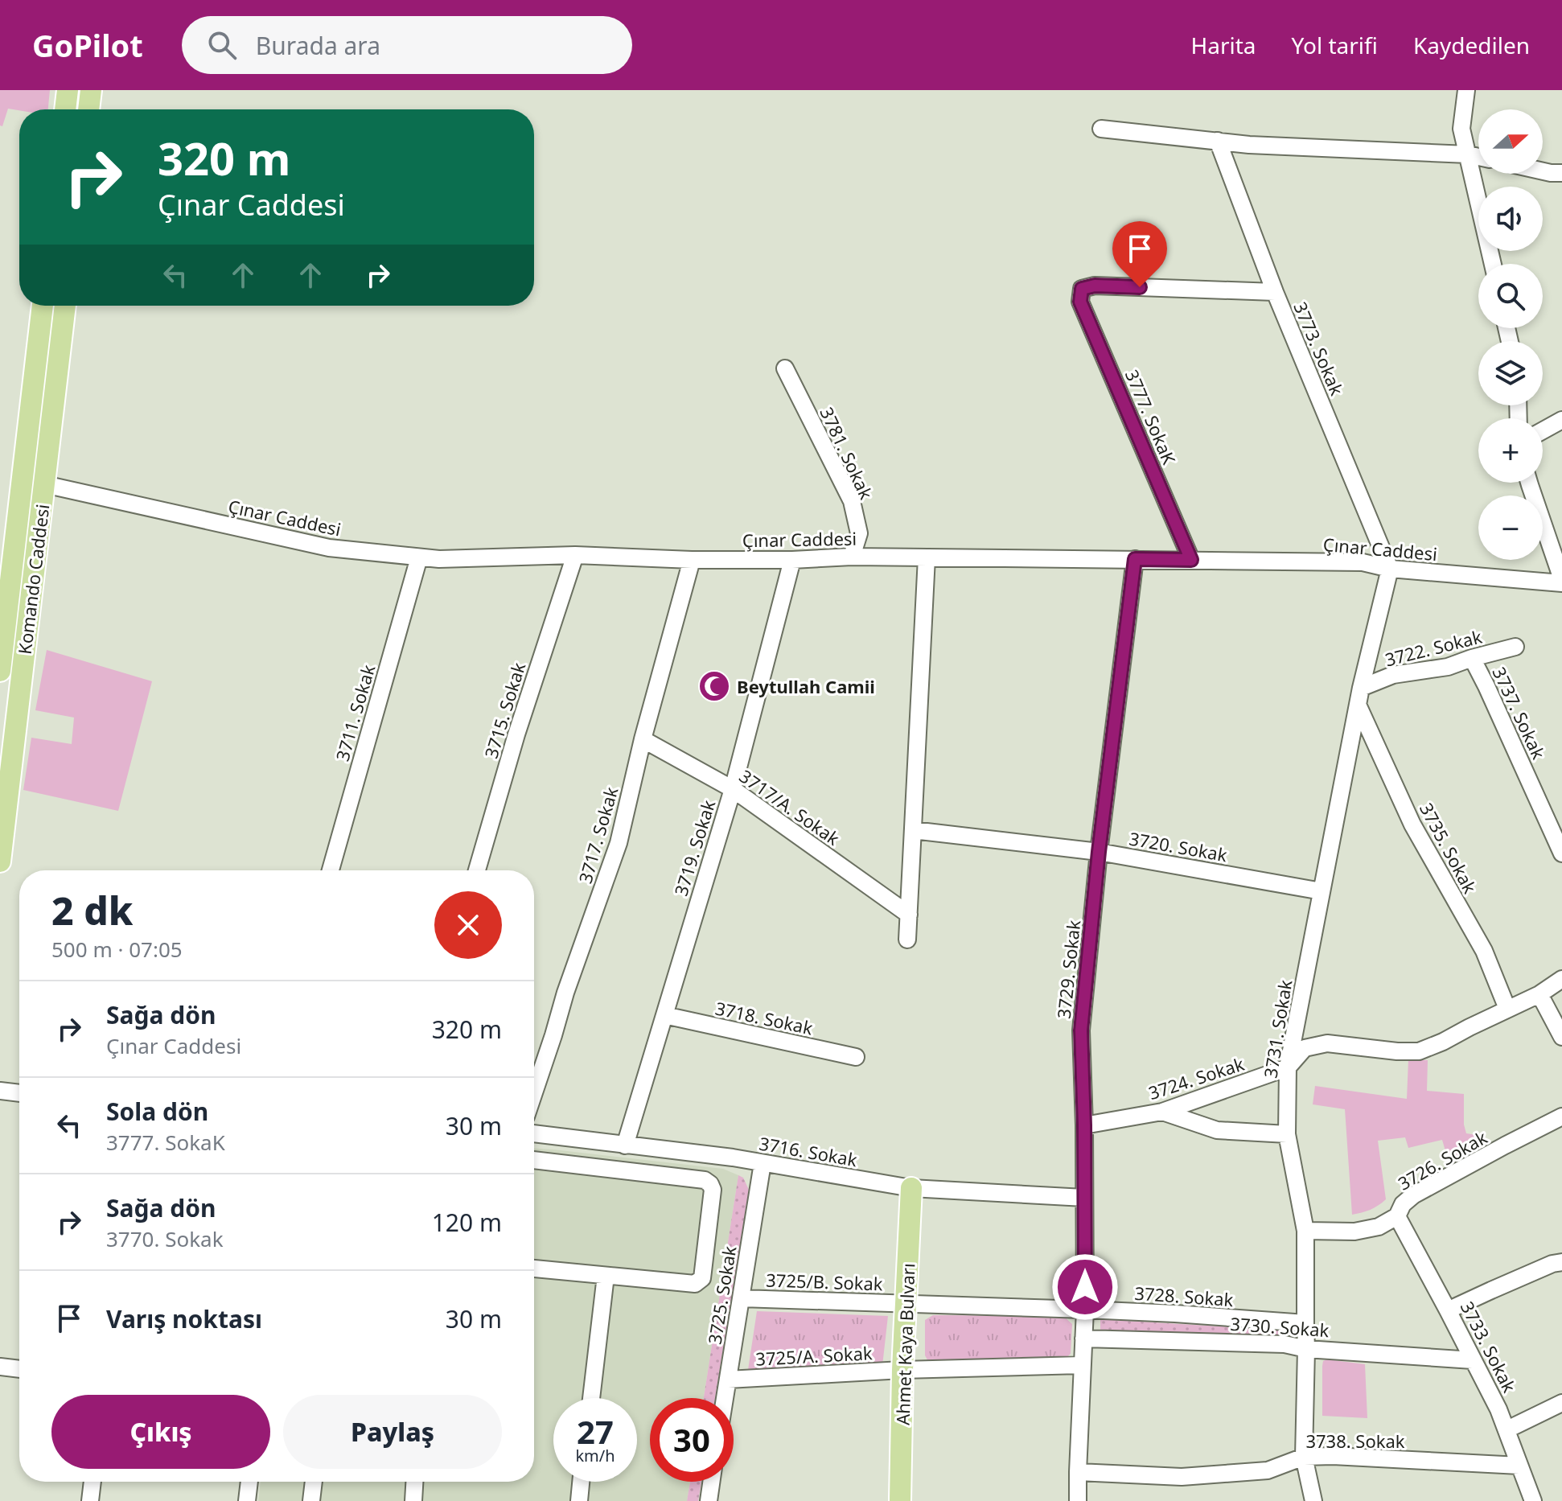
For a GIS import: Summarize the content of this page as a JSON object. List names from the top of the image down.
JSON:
{
  "streets": {
    "main road": ["Komando Caddesi", "Ahmet Kaya Bulvarı"],
    "street": [
      "3773. Sokak",
      "3777. SokaK",
      "3781. Sokak",
      "Çınar Caddesi",
      "3722. Sokak",
      "3715. Sokak",
      "3711. Sokak",
      "3737. Sokak",
      "3717/A. Sokak",
      "3717. Sokak",
      "3720. Sokak",
      "3719. Sokak",
      "3735. Sokak",
      "3729. Sokak",
      "3718. Sokak",
      "3731. Sokak",
      "3724. Sokak",
      "3716. Sokak",
      "3726. Sokak",
      "3725/B. Sokak",
      "3725. Sokak",
      "3728. Sokak",
      "3730. Sokak",
      "3733. Sokak",
      "3725/A. Sokak",
      "3738. Sokak"
    ]
  },
  "crossings": [
    ["3773. Sokak", "3777. SokaK"],
    ["3773. Sokak", "Çınar Caddesi"],
    ["3773. Sokak", "3731. Sokak"],
    ["3777. SokaK", "Çınar Caddesi"],
    ["3781. Sokak", "Çınar Caddesi"],
    ["Çınar Caddesi", "Komando Caddesi"],
    ["Çınar Caddesi", "3715. Sokak"],
    ["Çınar Caddesi", "3711. Sokak"],
    ["Çınar Caddesi", "3717. Sokak"],
    ["Çınar Caddesi", "3719. Sokak"],
    ["Çınar Caddesi", "3729. Sokak"],
    ["Çınar Caddesi", "3731. Sokak"],
    ["3722. Sokak", "3737. Sokak"],
    ["3722. Sokak", "3731. Sokak"],
    ["3717/A. Sokak", "3717. Sokak"],
    ["3717/A. Sokak", "3719. Sokak"],
    ["3720. Sokak", "3729. Sokak"],
    ["3720. Sokak", "3731. Sokak"],
    ["3719. Sokak", "3718. Sokak"],
    ["3719. Sokak", "3716. Sokak"],
    ["3735. Sokak", "3731. Sokak"],
    ["3735. Sokak", "3724. Sokak"],
    ["3729. Sokak", "3724. Sokak"],
    ["3729. Sokak", "3716. Sokak"],
    ["3729. Sokak", "3728. Sokak"],
    ["3729. Sokak", "3730. Sokak"],
    ["3729. Sokak", "3738. Sokak"],
    ["3731. Sokak", "3724. Sokak"],
    ["3731. Sokak", "3726. Sokak"],
    ["3731. Sokak", "3728. Sokak"],
    ["3731. Sokak", "3730. Sokak"],
    ["3731. Sokak", "3738. Sokak"],
    ["3716. Sokak", "3725. Sokak"],
    ["3716. Sokak", "Ahmet Kaya Bulvarı"],
    ["3726. Sokak", "3733. Sokak"],
    ["3725/B. Sokak", "3725. Sokak"],
    ["3725/B. Sokak", "3728. Sokak"],
    ["3725/B. Sokak", "Ahmet Kaya Bulvarı"],
    ["3725. Sokak", "3725/A. Sokak"],
    ["3728. Sokak", "Ahmet Kaya Bulvarı"],
    ["3730. Sokak", "3733. Sokak"],
    ["Ahmet Kaya Bulvarı", "3725/A. Sokak"],
    ["3733. Sokak", "3738. Sokak"]
  ],
  "places": {
    "mosque": ["Beytullah Camii"]
  },
  "north": "right",
  "page": {
    "header": "GoPilot",
    "search": "Burada ara",
    "nav": ["Harita", "Yol tarifi", "Kaydedilen"],
    "map_buttons": ["+", "−"],
    "turn": ["320 m", "Çınar Caddesi"],
    "heading": ["2 dk", "500 m · 07:05"],
    "list": [
      {
        "name": "Sağa dön",
        "note": "Çınar Caddesi",
        "value": "320 m"
      },
      {
        "name": "Sola dön",
        "note": "3777. SokaK",
        "value": "30 m"
      },
      {
        "name": "Sağa dön",
        "note": "3770. Sokak",
        "value": "120 m"
      },
      {
        "name": "Varış noktası",
        "value": "30 m"
      }
    ],
    "buttons": ["Çıkış", "Paylaş"],
    "speed": "27 km/h",
    "limit": "30"
  }
}
